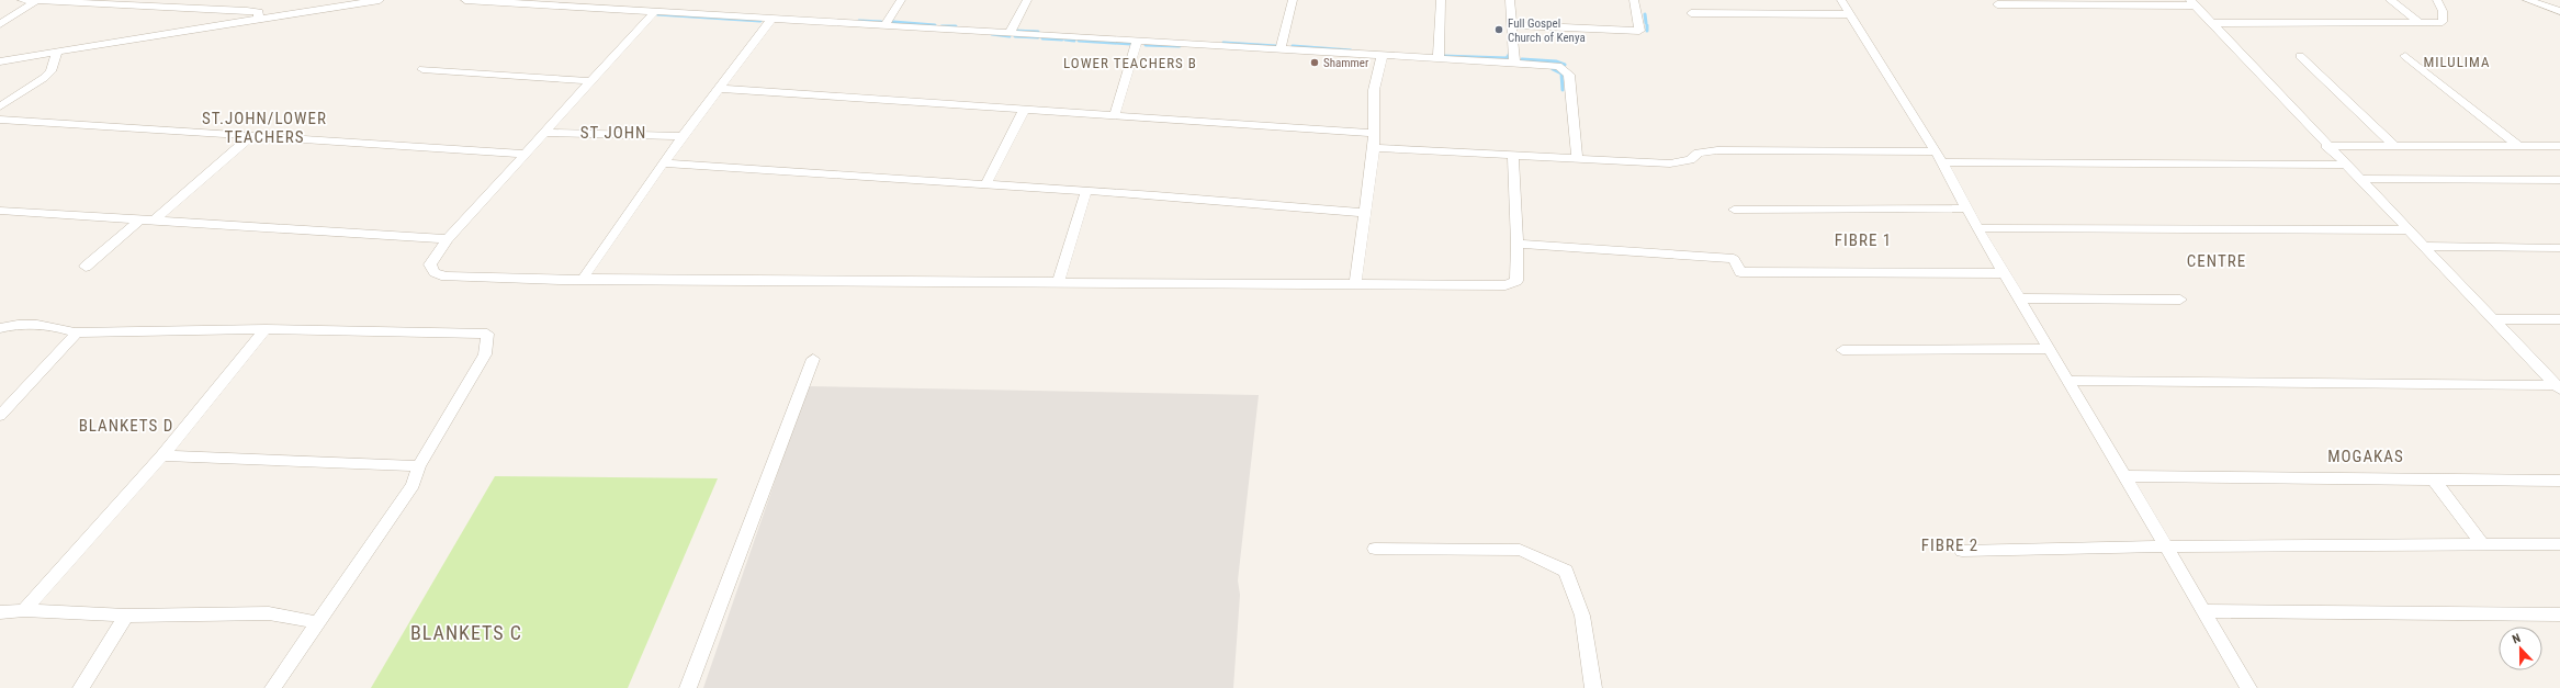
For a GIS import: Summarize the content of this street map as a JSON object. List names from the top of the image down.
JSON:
{
  "districts": [
    "MILULIMA",
    "LOWER TEACHERS B",
    "ST.JOHN/LOWER TEACHERS",
    "ST JOHN",
    "FIBRE 1",
    "CENTRE",
    "BLANKETS D",
    "MOGAKAS",
    "FIBRE 2",
    "BLANKETS C"
  ],
  "places": ["Full Gospel Church of Kenya", "Shammer"],
  "north": "top"
}
